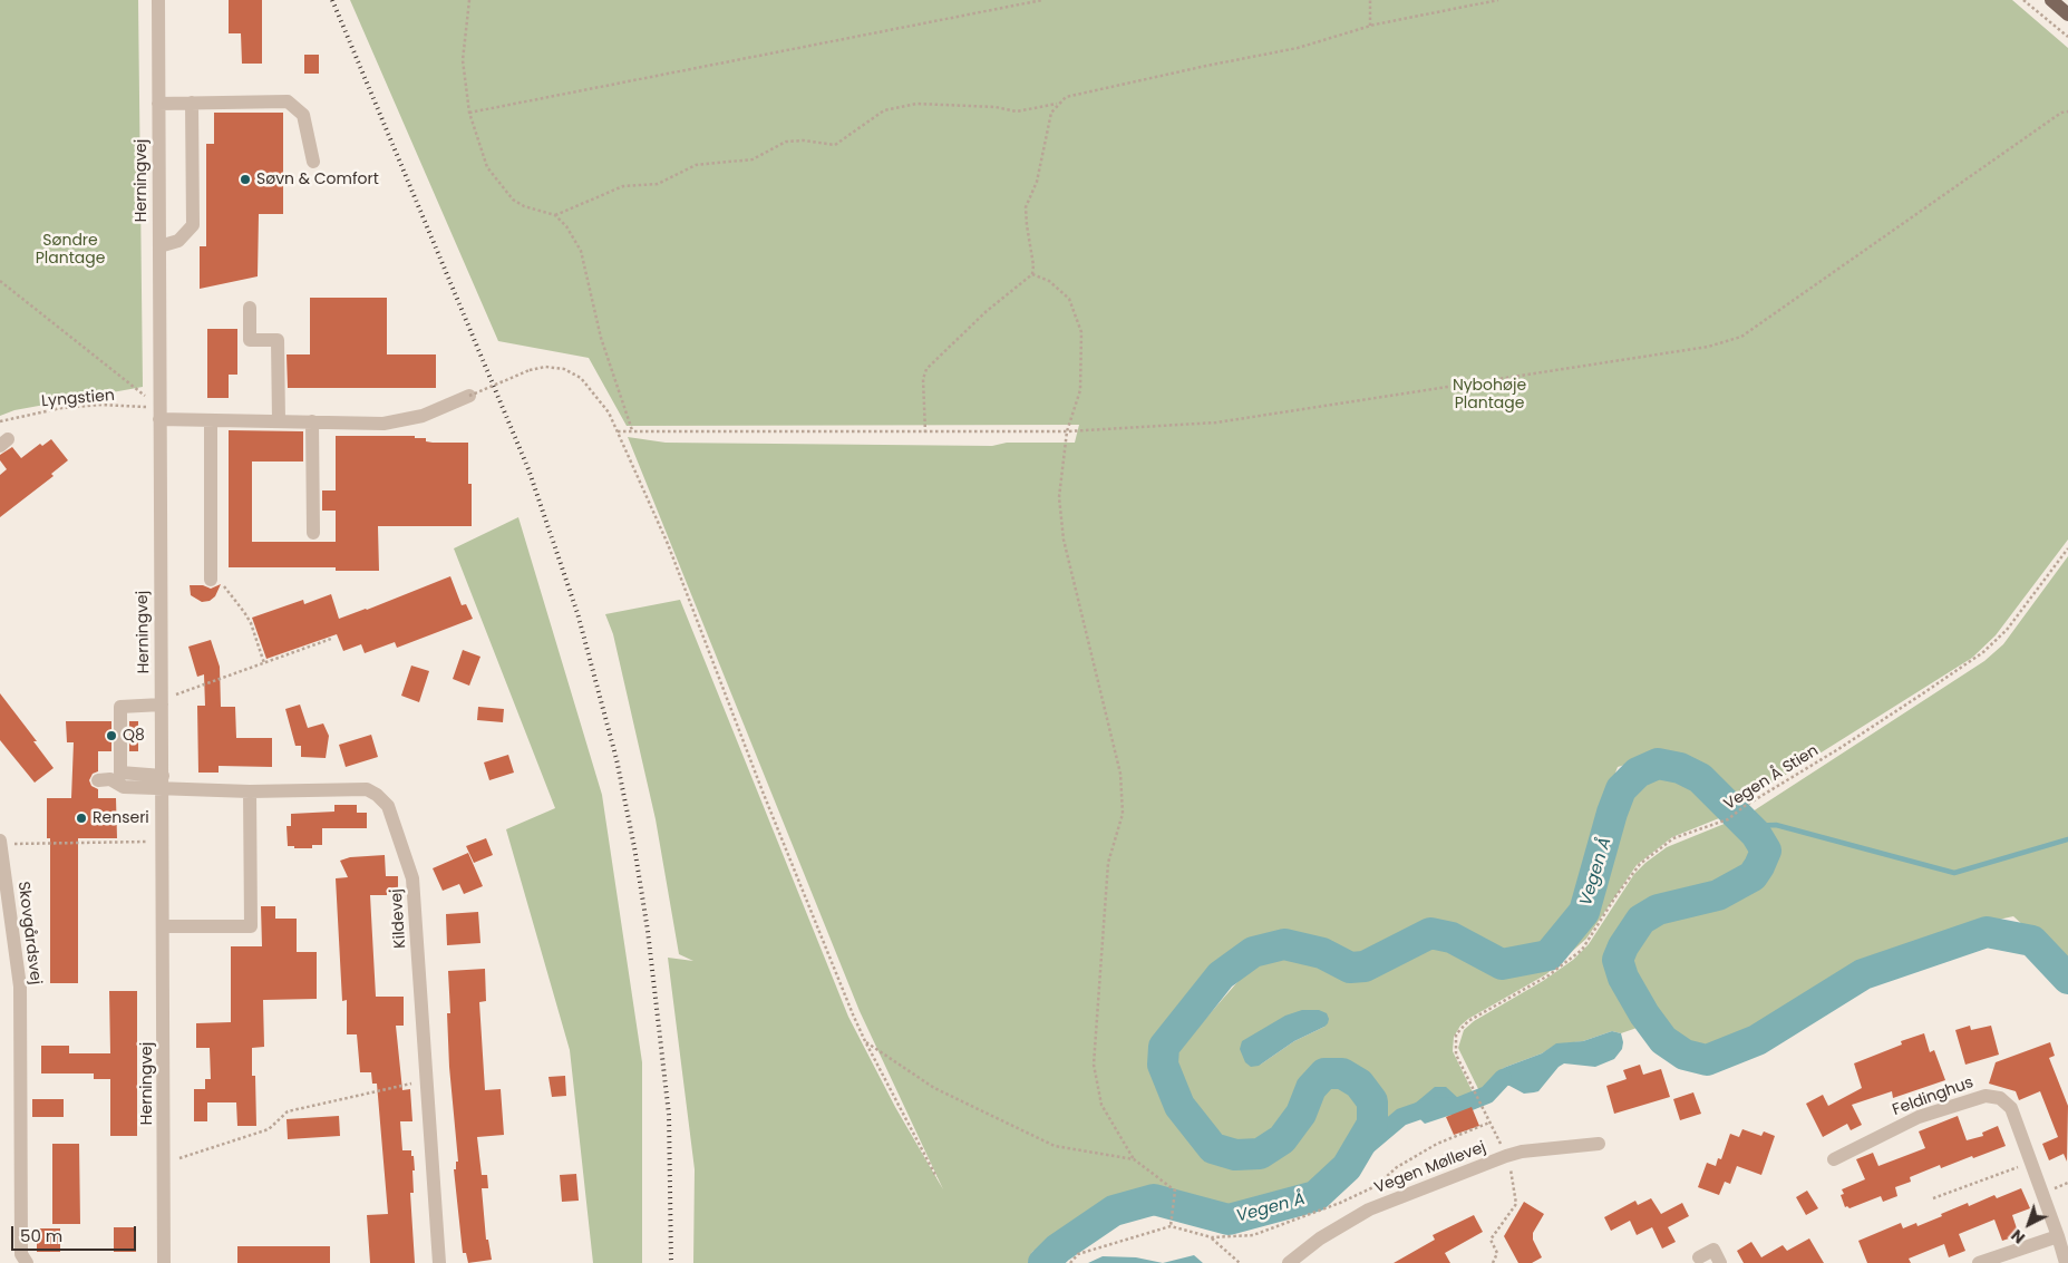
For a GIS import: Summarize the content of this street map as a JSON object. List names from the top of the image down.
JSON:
{
  "streets": {
    "street": [
      "Herningvej",
      "Kildevej",
      "Skovgårdsvej",
      "Feldinghus",
      "Vegen Møllevej"
    ],
    "path": ["Lyngstien", "Vegen Å Stien"]
  },
  "crossings": [
    ["Herningvej", "Lyngstien"],
    ["Herningvej", "Kildevej"],
    ["Vegen Å Stien", "Vegen Møllevej"]
  ],
  "water": ["Vegen Å"],
  "parks": ["Søndre Plantage", "Nybohøje Plantage"],
  "places": ["Søvn & Comfort", "Q8", "Renseri"],
  "scale_bar": "50 m",
  "north": "bottom left"
}
